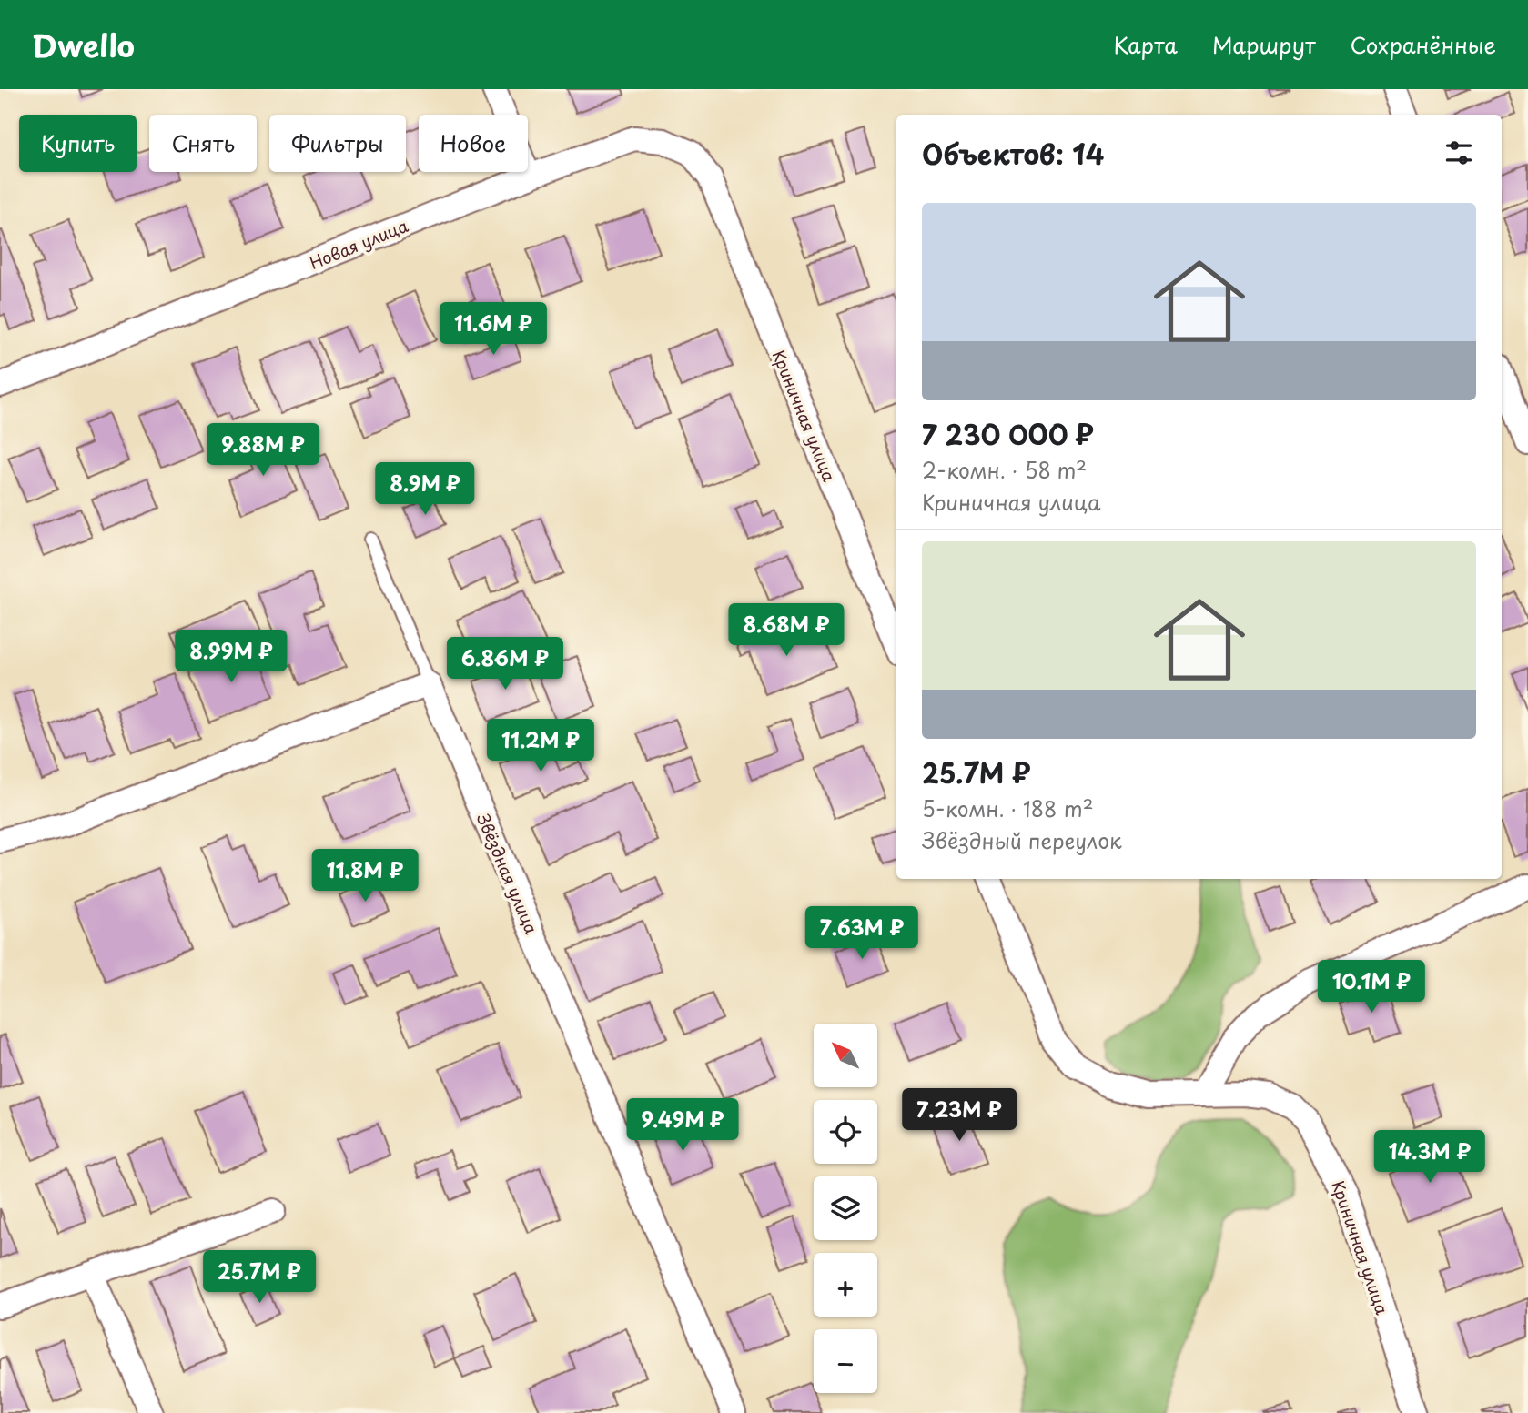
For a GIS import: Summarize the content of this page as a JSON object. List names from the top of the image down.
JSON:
{
  "streets": {
    "street": ["Новая улица", "Криничная улица", "Звёздная улица"]
  },
  "crossings": [
    ["Новая улица", "Криничная улица"]
  ],
  "north": "top left",
  "page": {
    "header": "Dwello",
    "nav": ["Карта", "Маршрут", "Сохранённые"],
    "chip": [
      "Купить",
      "Снять",
      "Фильтры",
      "Новое"
    ],
    "heading": "Объектов: 14",
    "list": [
      {
        "name": "7 230 000 ₽",
        "note": "2-комн. · 58 m² · Криничная улица"
      },
      {
        "name": "25.7M ₽",
        "note": "5-комн. · 188 m² · Звёздный переулок"
      }
    ],
    "price": [
      "11.6M ₽",
      "9.88M ₽",
      "8.9M ₽",
      "8.68M ₽",
      "8.99M ₽",
      "6.86M ₽",
      "11.2M ₽",
      "11.8M ₽",
      "7.63M ₽",
      "10.1M ₽",
      "7.23M ₽",
      "9.49M ₽",
      "14.3M ₽",
      "25.7M ₽"
    ],
    "map_buttons": ["+", "−"]
  }
}
